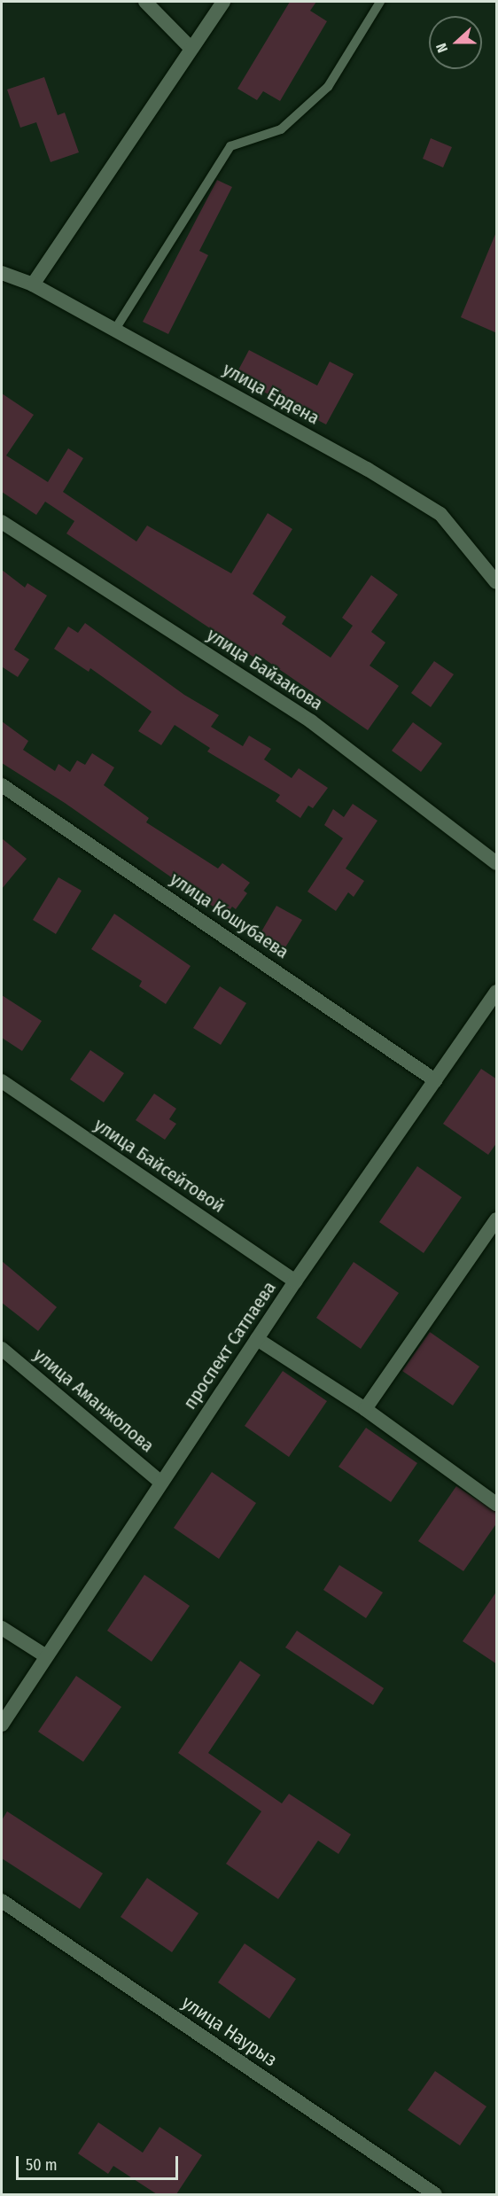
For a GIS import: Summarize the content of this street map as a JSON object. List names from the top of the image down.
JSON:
{
  "streets": {
    "street": [
      "улица Ердена",
      "улица Байзакова",
      "улица Кошубаева",
      "улица Байсейтовой",
      "проспект Сатпаева",
      "улица Аманжолова",
      "улица Наурыз"
    ]
  },
  "crossings": [
    ["улица Кошубаева", "проспект Сатпаева"],
    ["улица Байсейтовой", "проспект Сатпаева"],
    ["проспект Сатпаева", "улица Аманжолова"]
  ],
  "scale_bar": "50 m",
  "north": "left"
}
